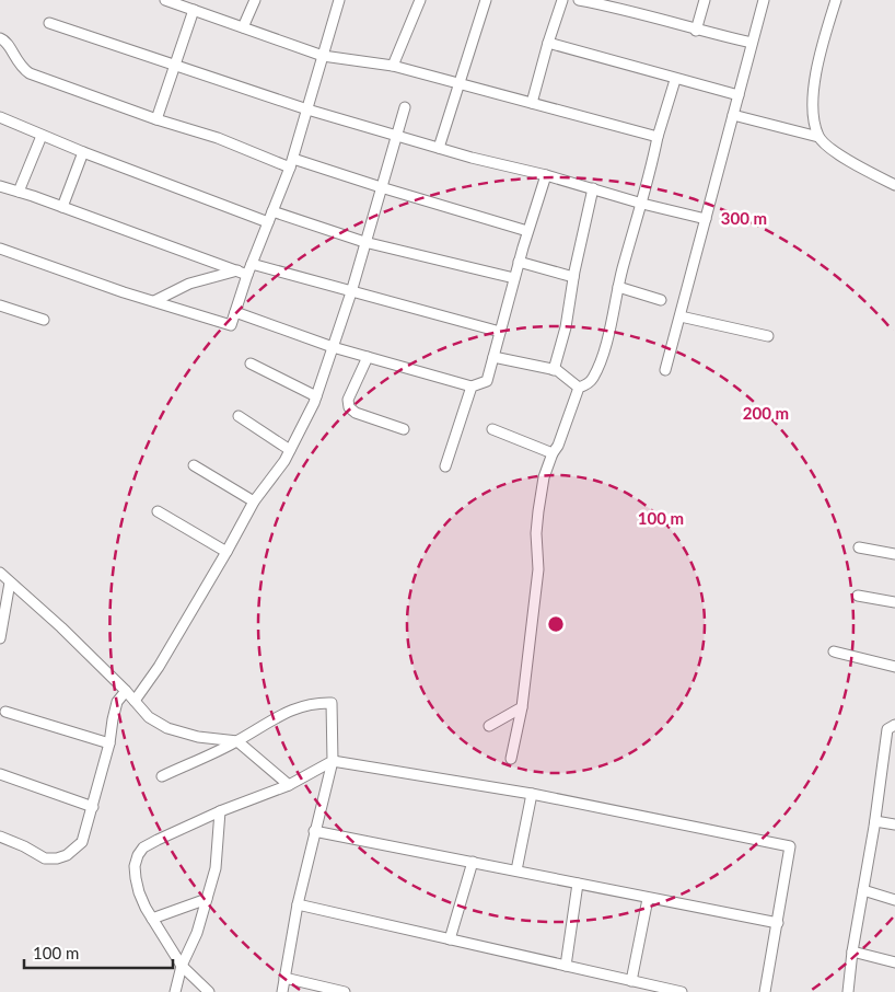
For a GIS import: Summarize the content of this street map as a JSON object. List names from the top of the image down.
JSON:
{
  "scale_bar": "100 m",
  "rings": ["300 m", "200 m", "100 m"]
}
